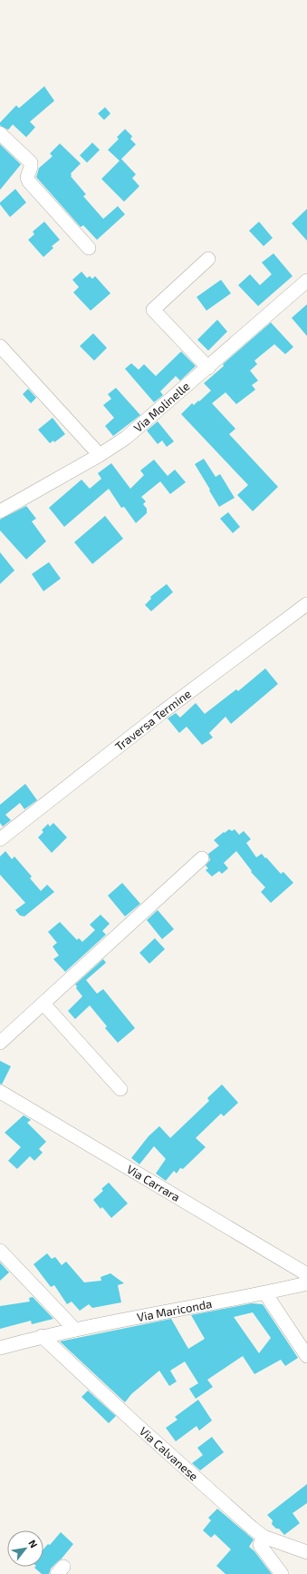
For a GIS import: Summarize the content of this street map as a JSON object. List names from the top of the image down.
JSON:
{
  "streets": {
    "street": [
      "Via Molinelle",
      "Traversa Termine",
      "Via Carrara",
      "Via Mariconda",
      "Via Calvanese"
    ]
  },
  "crossings": [
    ["Via Mariconda", "Via Calvanese"]
  ],
  "north": "top right"
}
